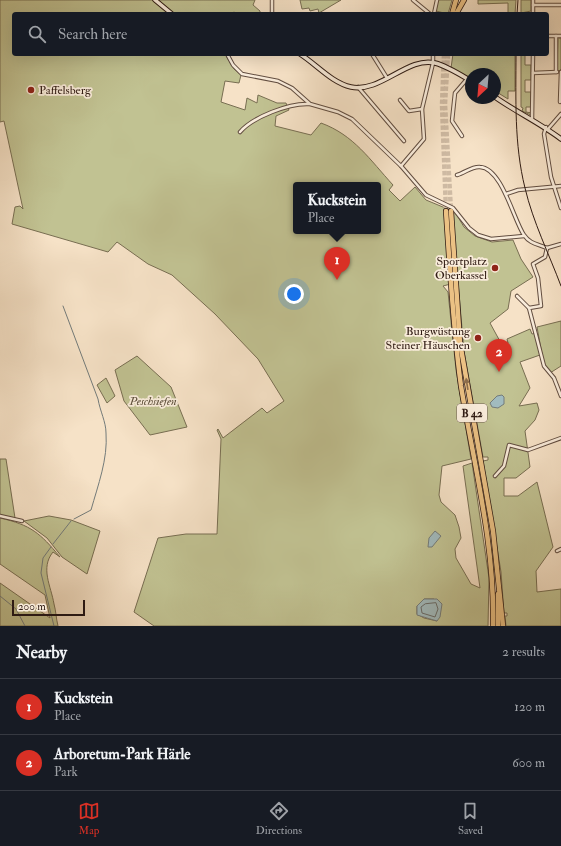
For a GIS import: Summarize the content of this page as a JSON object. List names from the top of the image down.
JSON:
{
  "streets": {
    "highway": ["B 42"]
  },
  "parks": ["Peschsiefen"],
  "places": ["Paffelsberg", "Sportplatz Oberkassel", "Burgwüstung Steiner Häuschen"],
  "scale_bar": "200 m",
  "north": "bottom left",
  "page": {
    "search": "Search here",
    "popup": ["Kuckstein", "Place"],
    "pins": ["1", "2"],
    "scale": "200 m",
    "heading": ["Nearby", "2 results"],
    "list": [
      {
        "mark": "1",
        "name": "Kuckstein",
        "note": "Place",
        "value": "120 m"
      },
      {
        "mark": "2",
        "name": "Arboretum-Park Härle",
        "note": "Park",
        "value": "600 m"
      }
    ],
    "nav": ["Map", "Directions", "Saved"]
  }
}
